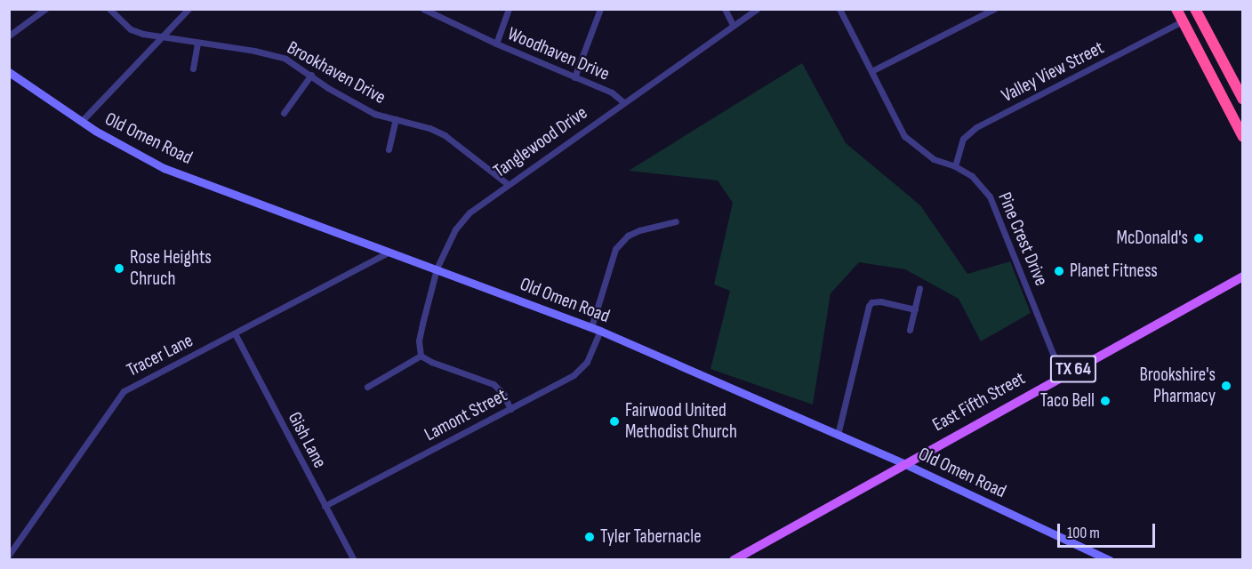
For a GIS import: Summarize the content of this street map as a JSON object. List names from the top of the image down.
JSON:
{
  "streets": {
    "main road": ["TX 64", "East Fifth Street"],
    "street": [
      "Woodhaven Drive",
      "Valley View Street",
      "Brookhaven Drive",
      "Old Omen Road",
      "Tanglewood Drive",
      "Pine Crest Drive",
      "Tracer Lane",
      "Lamont Street",
      "Gish Lane"
    ]
  },
  "crossings": [
    ["Woodhaven Drive", "Tanglewood Drive"],
    ["Valley View Street", "Pine Crest Drive"],
    ["Brookhaven Drive", "Tanglewood Drive"],
    ["Old Omen Road", "Tanglewood Drive"],
    ["Old Omen Road", "Tracer Lane"],
    ["Old Omen Road", "East Fifth Street"],
    ["Old Omen Road", "Lamont Street"],
    ["Pine Crest Drive", "East Fifth Street"],
    ["Tracer Lane", "Gish Lane"],
    ["Lamont Street", "Gish Lane"]
  ],
  "places": [
    "McDonald's",
    "Rose Heights Chruch",
    "Planet Fitness",
    "Brookshire's Pharmacy",
    "Taco Bell",
    "Fairwood United Methodist Church",
    "Tyler Tabernacle"
  ],
  "scale_bar": "100 m"
}
